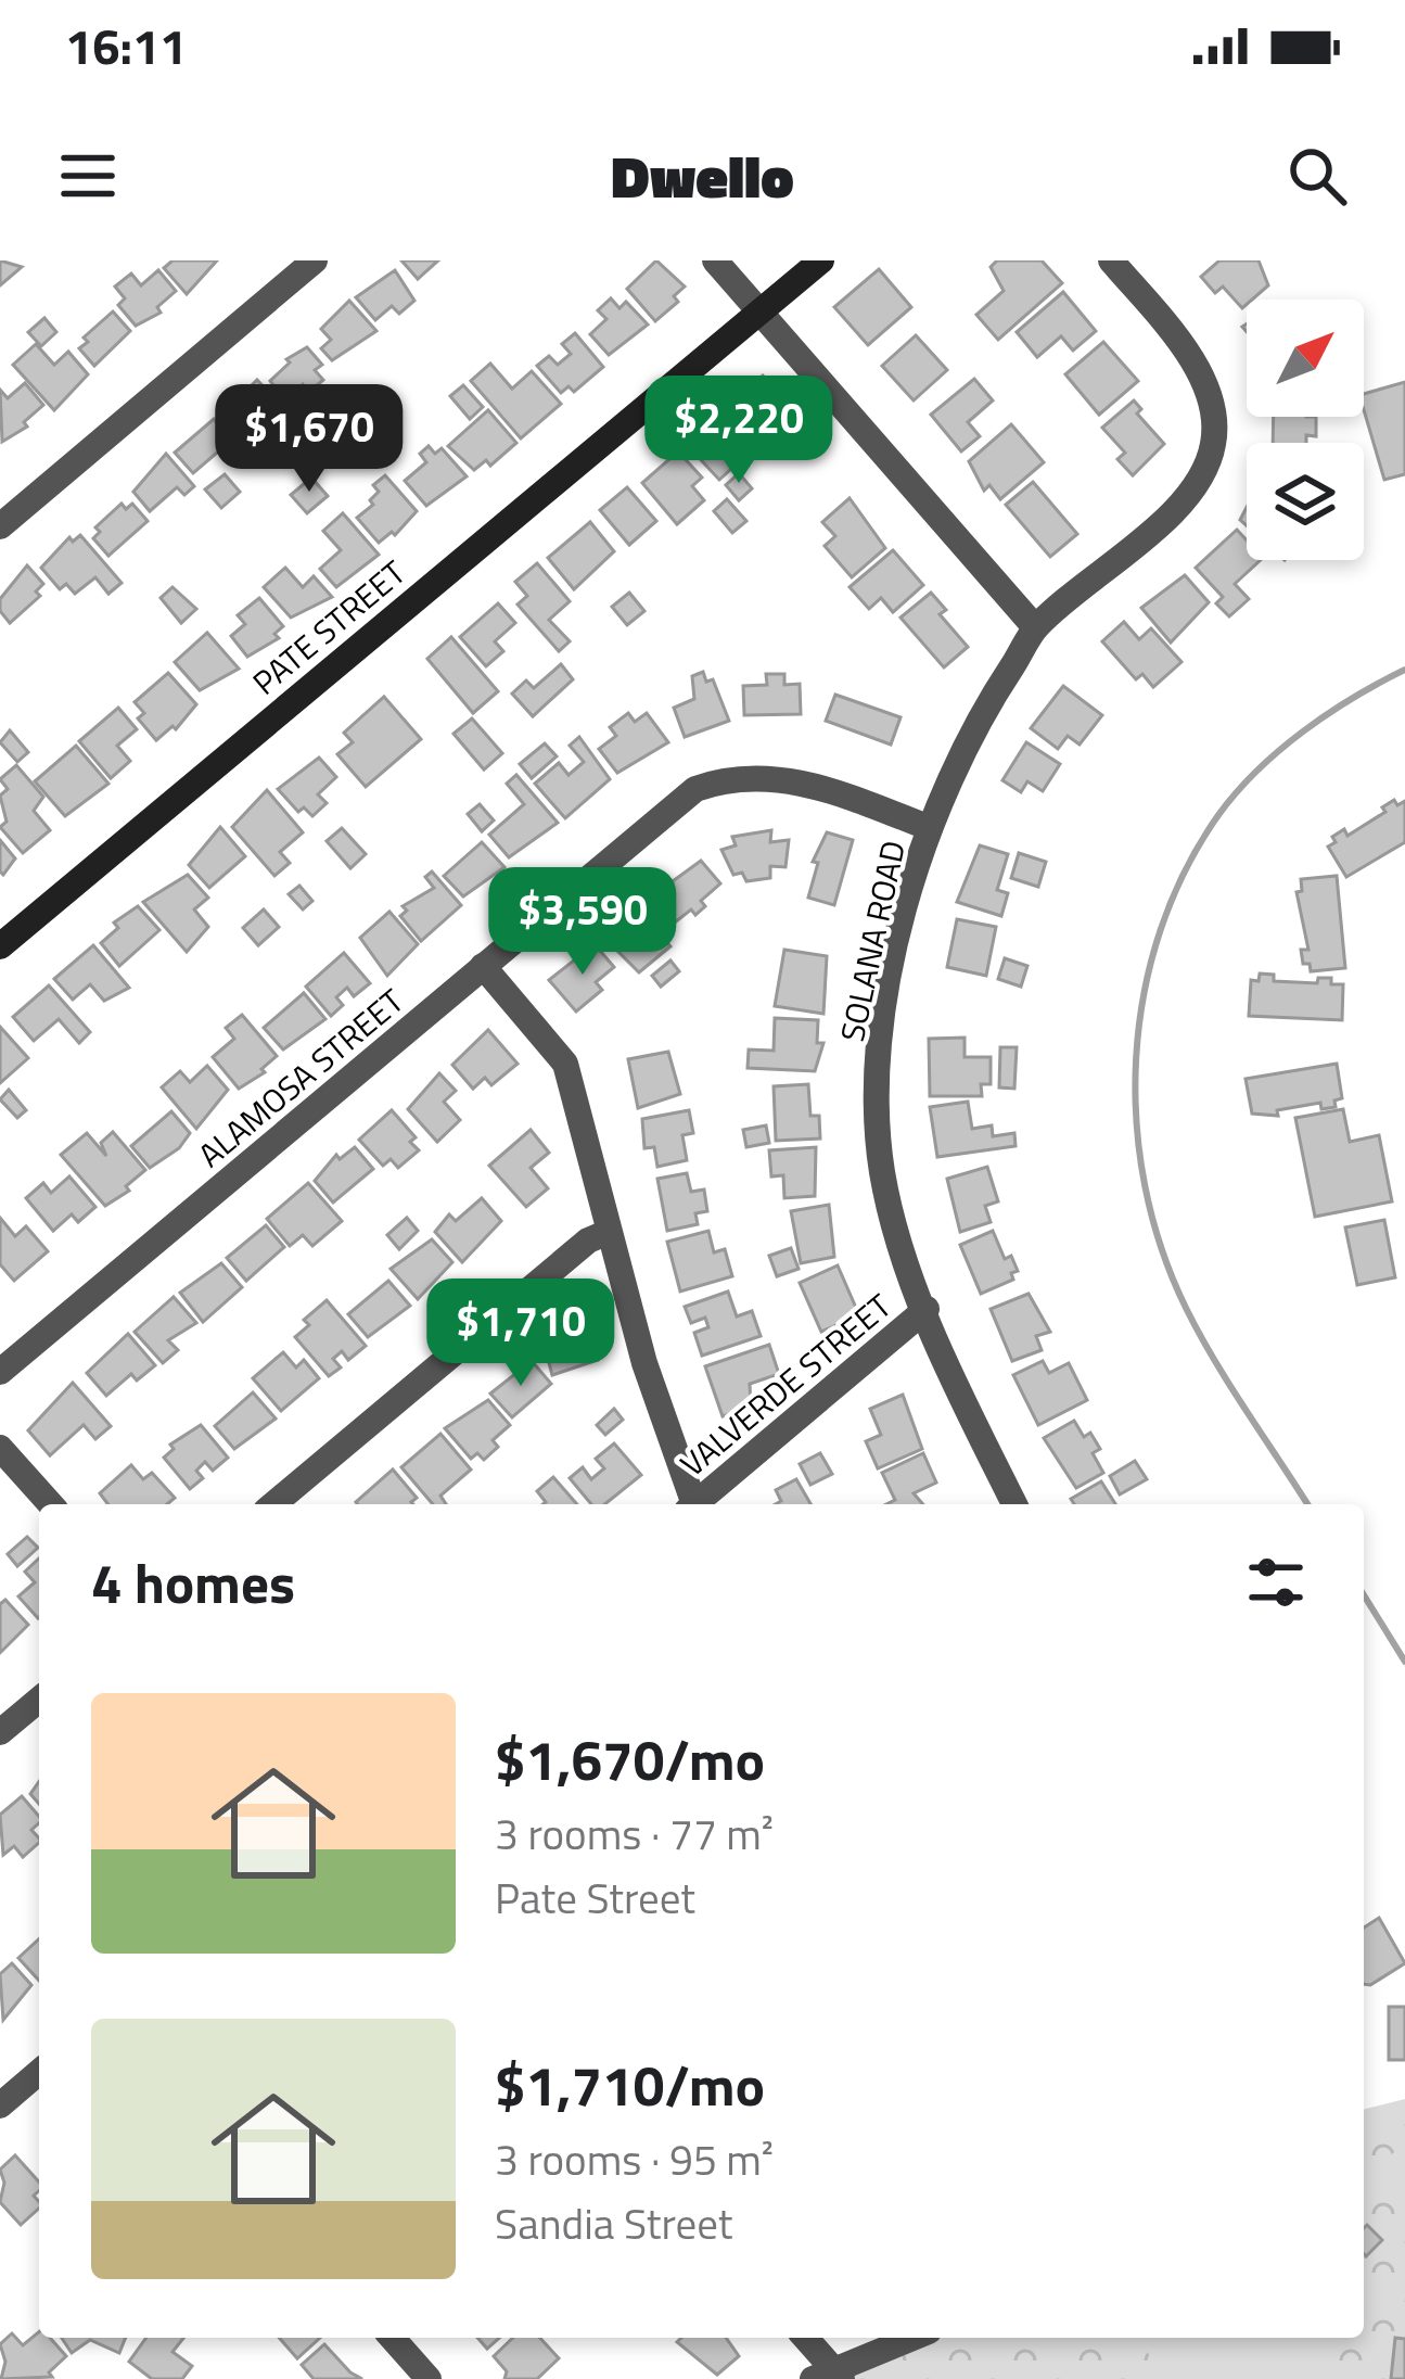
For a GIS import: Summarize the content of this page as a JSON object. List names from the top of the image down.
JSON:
{
  "streets": {
    "street": [
      "PATE STREET",
      "SOLANA ROAD",
      "ALAMOSA STREET",
      "VALVERDE STREET"
    ]
  },
  "crossings": [
    ["SOLANA ROAD", "ALAMOSA STREET"],
    ["SOLANA ROAD", "VALVERDE STREET"]
  ],
  "north": "top right",
  "page": {
    "status": "16:11",
    "header": "Dwello",
    "price": [
      "$2,220",
      "$1,670",
      "$3,590",
      "$1,710"
    ],
    "heading": "4 homes",
    "list": [
      {
        "name": "$1,670/mo",
        "note": "3 rooms · 77 m² · Pate Street"
      },
      {
        "name": "$1,710/mo",
        "note": "3 rooms · 95 m² · Sandia Street"
      }
    ]
  }
}
